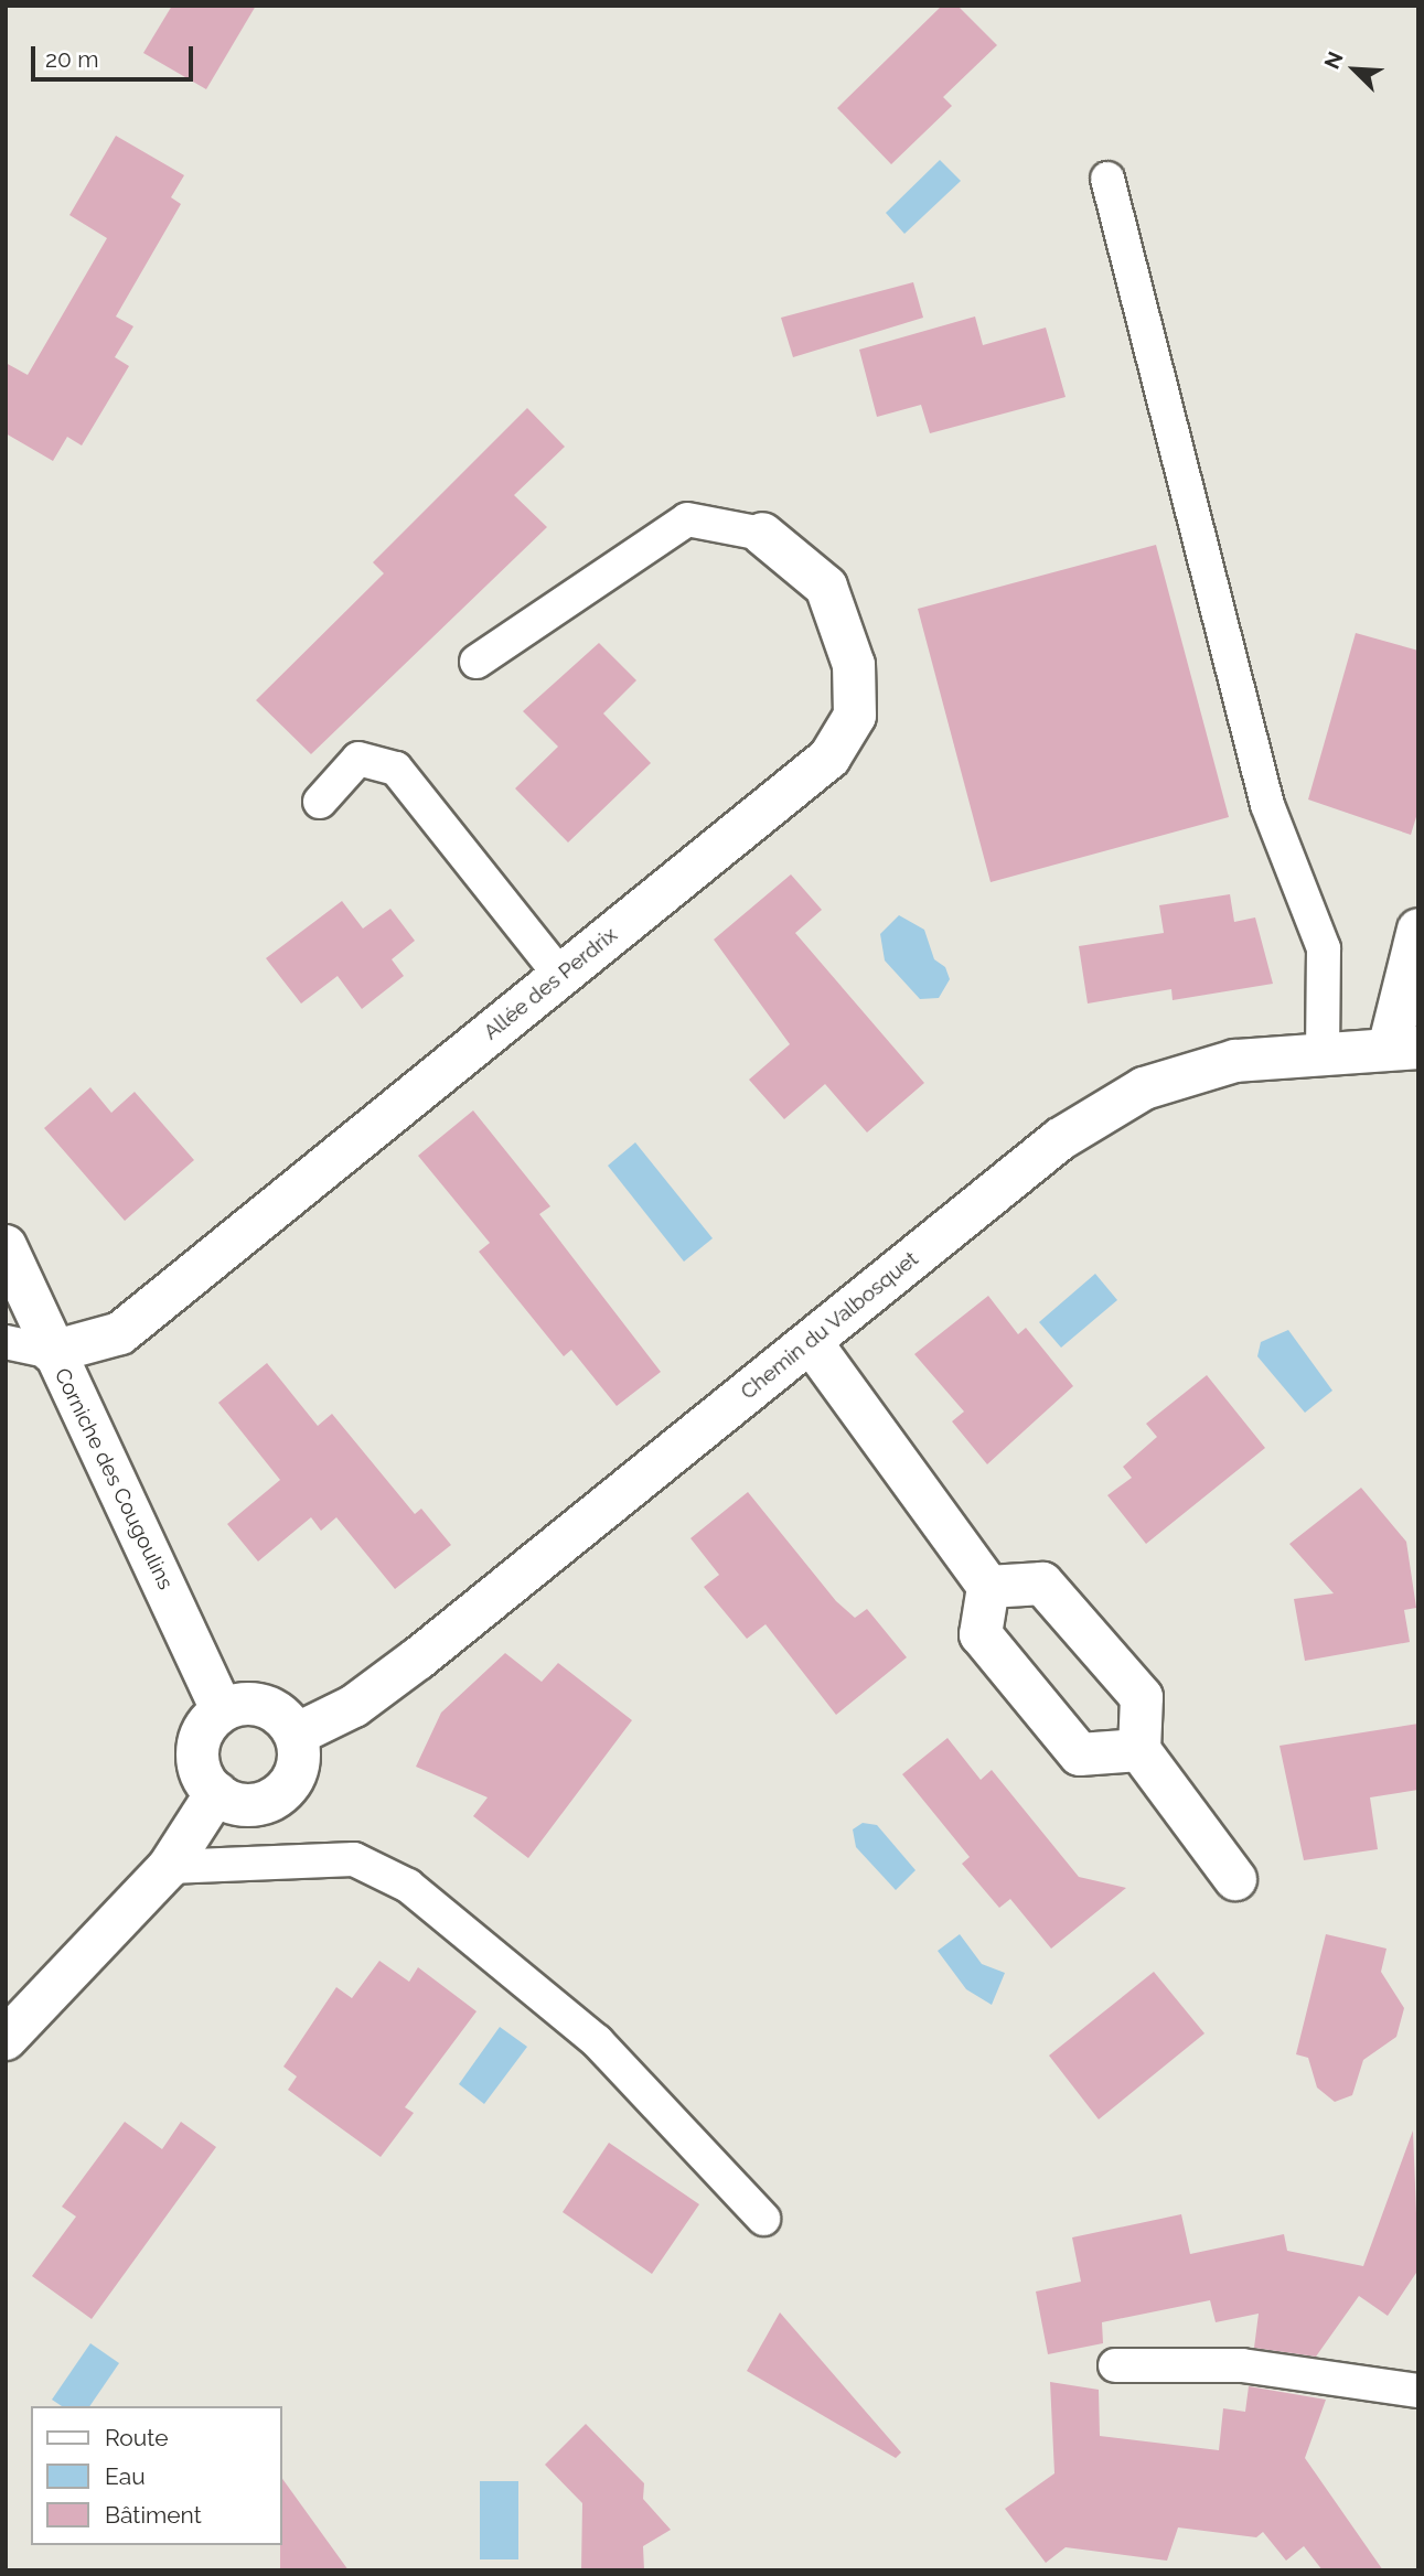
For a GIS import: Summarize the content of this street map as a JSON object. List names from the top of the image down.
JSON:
{
  "streets": {
    "street": ["Allée des Perdrix", "Chemin du Valbosquet", "Corniche des Cougoulins"]
  },
  "crossings": [
    ["Allée des Perdrix", "Corniche des Cougoulins"],
    ["Chemin du Valbosquet", "Corniche des Cougoulins"]
  ],
  "legend": ["Route", "Eau", "Bâtiment"],
  "scale_bar": "20 m",
  "north": "top left"
}
